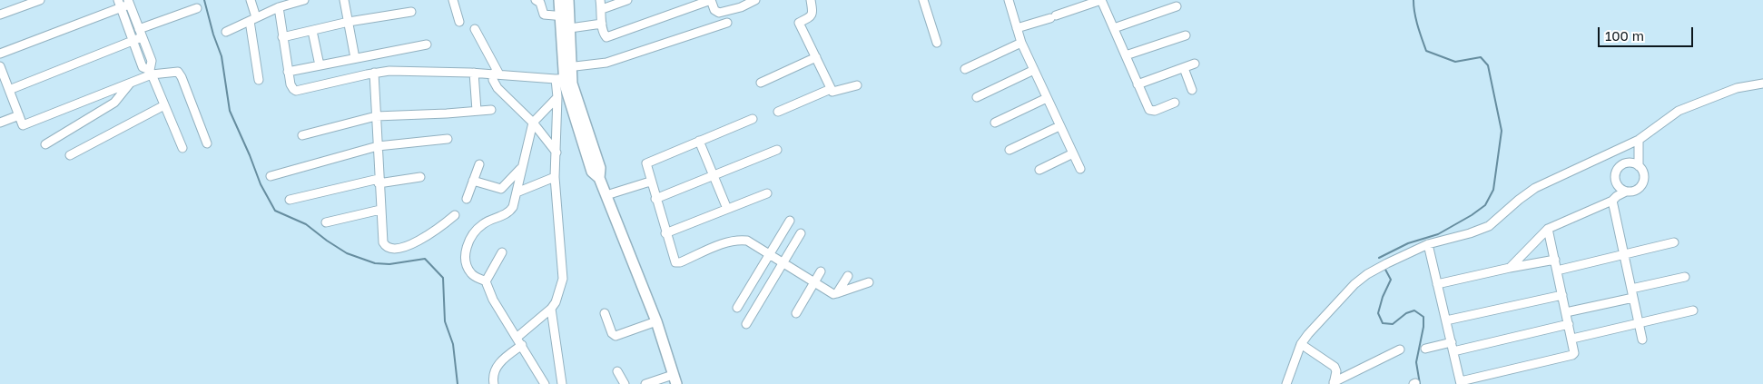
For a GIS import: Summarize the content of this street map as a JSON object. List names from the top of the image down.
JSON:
{
  "scale_bar": "100 m"
}
